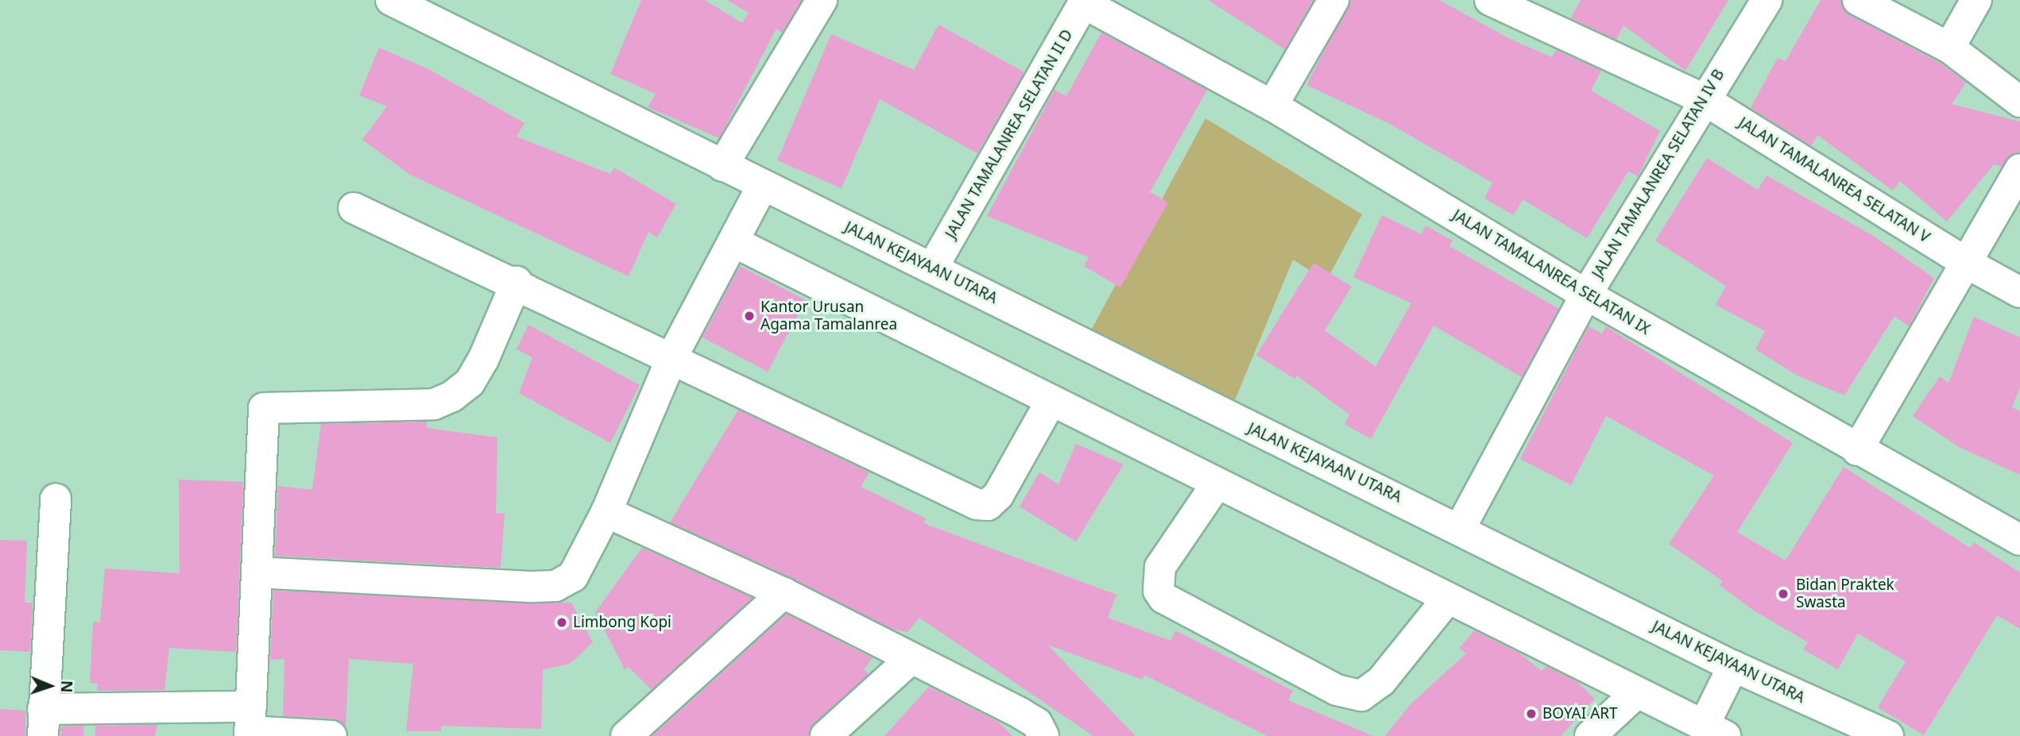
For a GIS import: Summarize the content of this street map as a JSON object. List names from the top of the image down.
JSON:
{
  "streets": {
    "street": [
      "JALAN TAMALANREA SELATAN II D",
      "JALAN TAMALANREA SELATAN IV B",
      "JALAN TAMALANREA SELATAN V",
      "JALAN KEJAYAAN UTARA",
      "JALAN TAMALANREA SELATAN IX"
    ]
  },
  "crossings": [
    ["JALAN TAMALANREA SELATAN II D", "JALAN KEJAYAAN UTARA"],
    ["JALAN TAMALANREA SELATAN II D", "JALAN TAMALANREA SELATAN IX"],
    ["JALAN TAMALANREA SELATAN IV B", "JALAN TAMALANREA SELATAN V"],
    ["JALAN TAMALANREA SELATAN IV B", "JALAN KEJAYAAN UTARA"],
    ["JALAN TAMALANREA SELATAN IV B", "JALAN TAMALANREA SELATAN IX"]
  ],
  "places": [
    "Kantor Urusan Agama Tamalanrea",
    "Bidan Praktek Swasta",
    "Limbong Kopi",
    "BOYAI ART"
  ],
  "north": "right"
}
